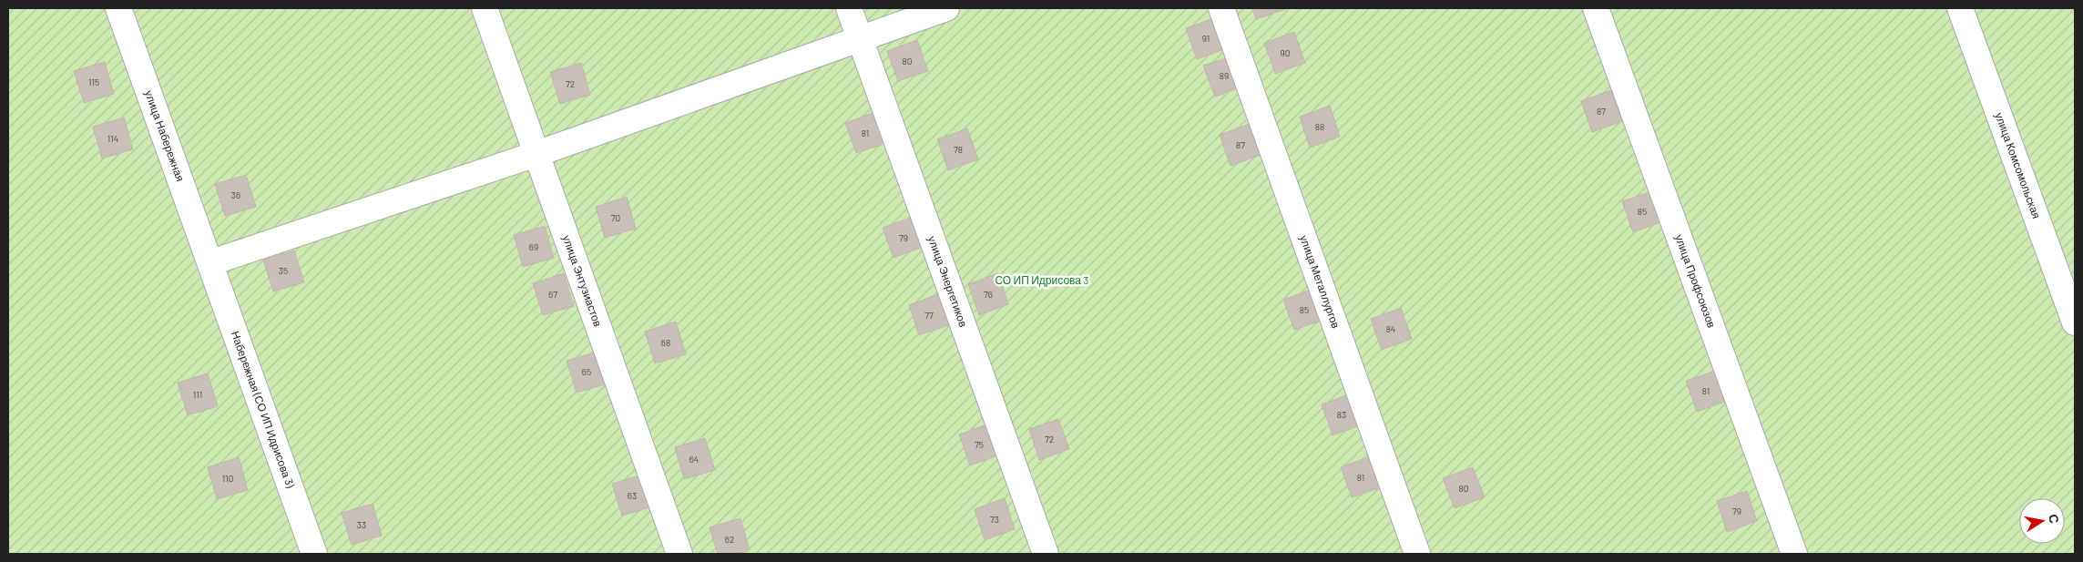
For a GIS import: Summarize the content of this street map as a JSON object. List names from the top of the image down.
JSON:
{
  "streets": {
    "street": [
      "улица Набережная",
      "улица Комсомольская",
      "улица Энергетиков",
      "улица Металлургов",
      "улица Профсоюзов",
      "улица Энтузиастов",
      "Набережная (СО ИП Идрисова 3)"
    ]
  },
  "crossings": [
    ["улица Набережная", "Набережная (СО ИП Идрисова 3)"]
  ],
  "parks": ["СО ИП Идрисова 3"],
  "house_numbers": [
    "91",
    "90",
    "80",
    "89",
    "115",
    "72",
    "87",
    "88",
    "81",
    "114",
    "87",
    "78",
    "36",
    "85",
    "70",
    "79",
    "69",
    "35",
    "67",
    "76",
    "85",
    "77",
    "84",
    "68",
    "65",
    "81",
    "111",
    "83",
    "72",
    "75",
    "64",
    "81",
    "110",
    "80",
    "63",
    "79",
    "73",
    "33",
    "62"
  ],
  "north": "right"
}
